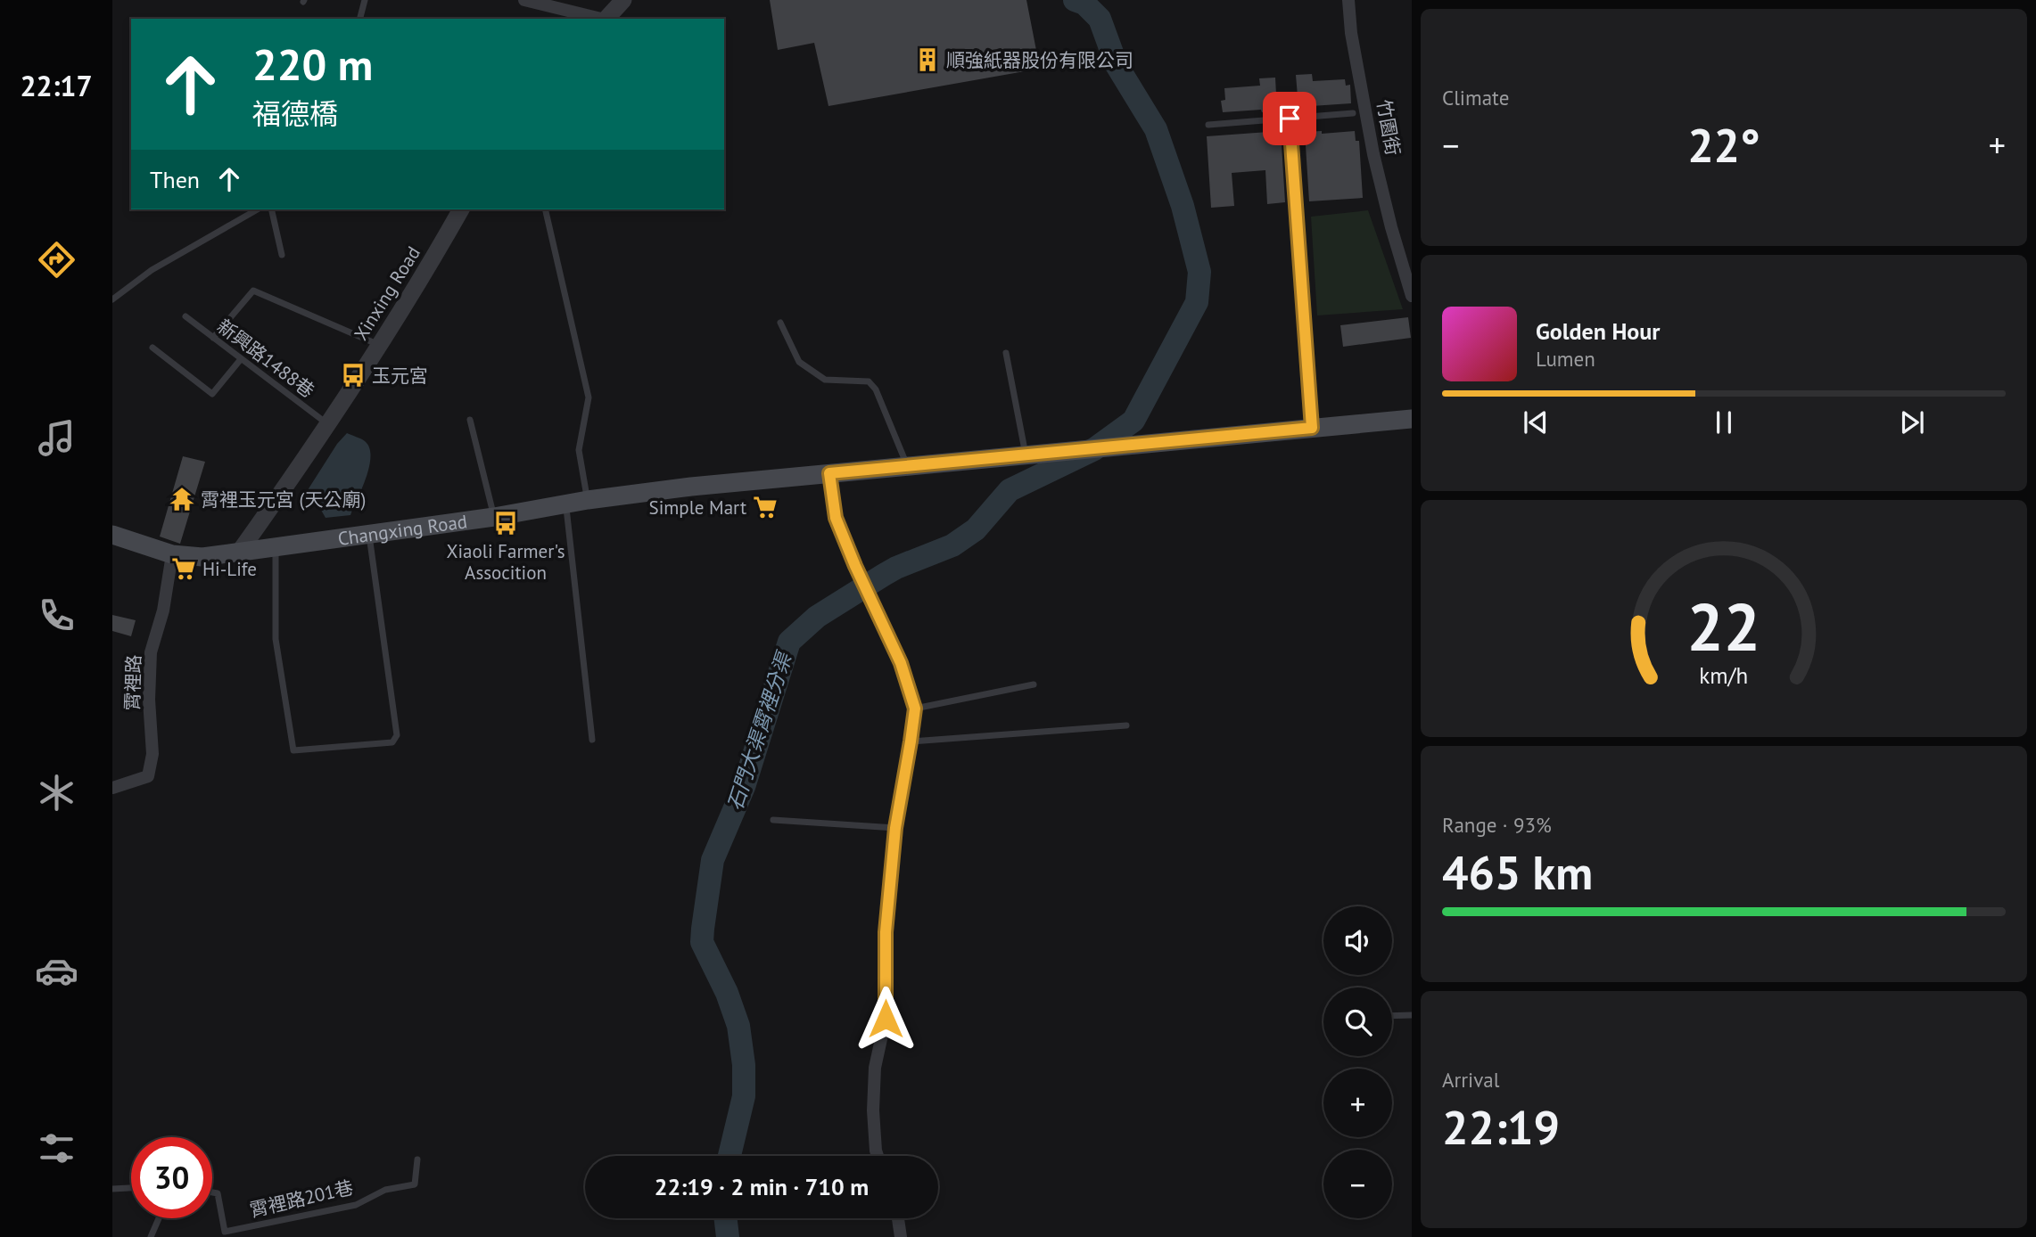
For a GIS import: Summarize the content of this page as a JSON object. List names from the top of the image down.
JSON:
{
  "streets": {
    "main road": ["Changxing Road"],
    "street": ["竹園街", "Xinxing Road", "霄裡路"],
    "lane": ["新興路1488巷", "霄裡路201巷"]
  },
  "crossings": [
    ["Xinxing Road", "新興路1488巷"],
    ["Xinxing Road", "Changxing Road"],
    ["Changxing Road", "霄裡路"]
  ],
  "water": ["石門大渠霄裡分渠"],
  "places": {
    "building": ["順強紙器股份有限公司"],
    "bus stop": ["玉元宮", "Xiaoli Farmer's Assocition"],
    "temple": ["霄裡玉元宮 (天公廟)"],
    "supermarket": ["Simple Mart", "Hi-Life"]
  },
  "page": {
    "tabs": "22:17",
    "tile": [
      "Climate",
      ["Range · 93%", "465 km"],
      ["Arrival", "22:19"]
    ],
    "turn": ["220 m", "福德橋"],
    "heat": ["−", "22°", "+"],
    "then": "Then",
    "song": ["Golden Hour", "Lumen"],
    "map_buttons": ["+", "−"],
    "limit": "30",
    "trip": "22:19 · 2 min · 710 m",
    "gauge": ["22", "km/h"]
  }
}
